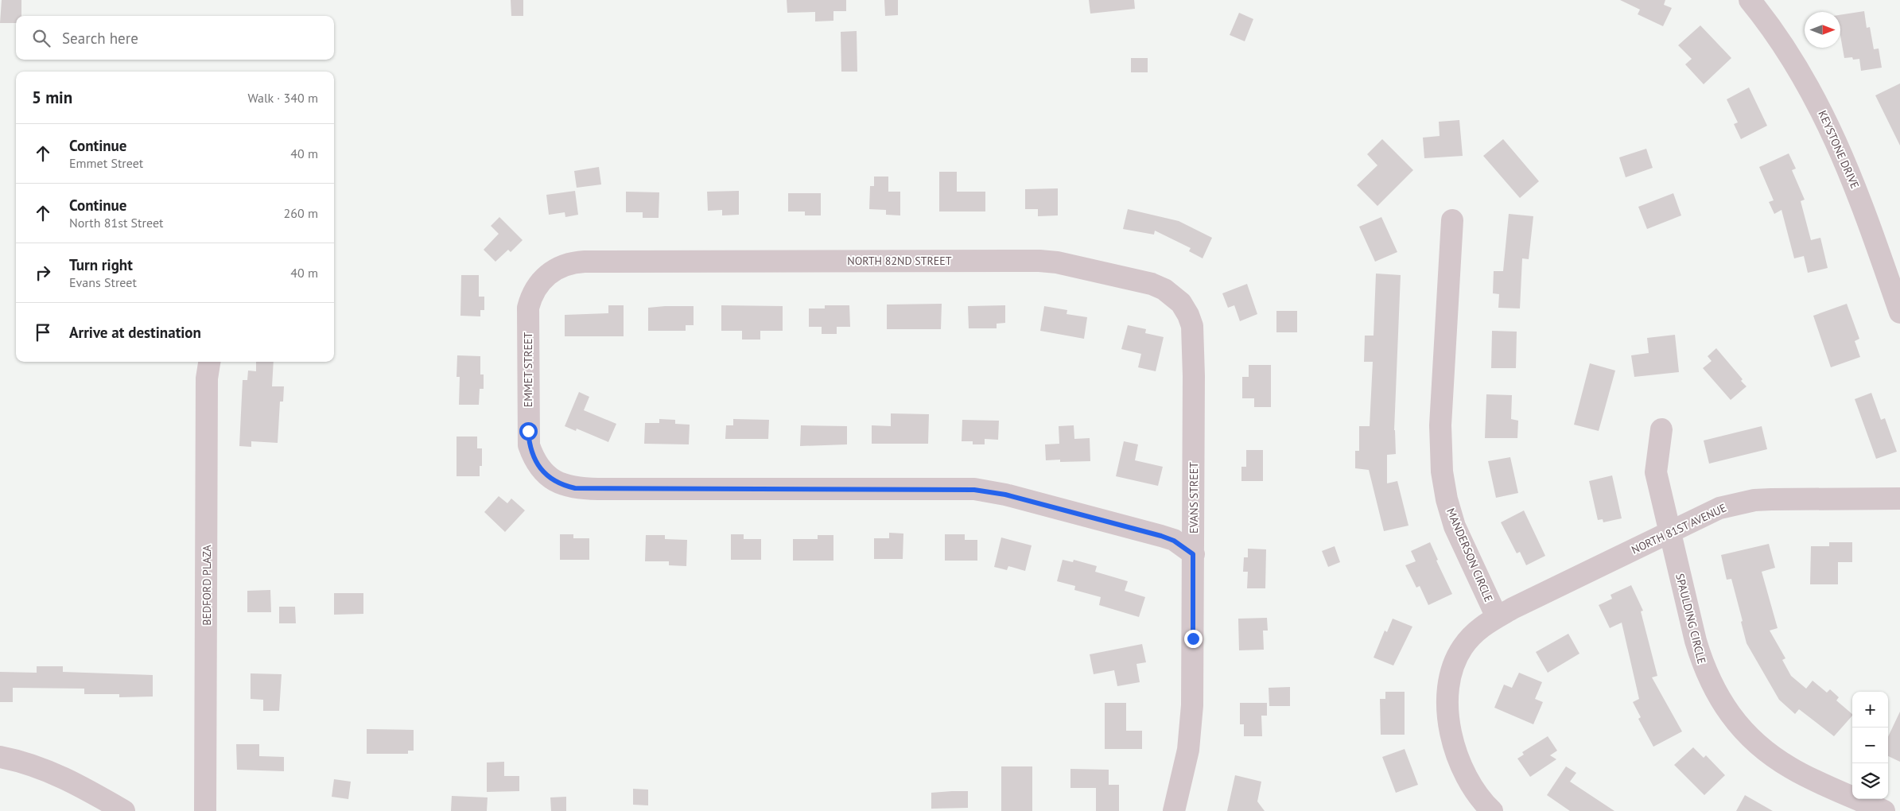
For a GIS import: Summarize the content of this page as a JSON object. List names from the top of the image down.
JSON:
{
  "streets": {
    "street": [
      "KEYSTONE DRIVE",
      "NORTH 82ND STREET",
      "EMMET STREET",
      "EVANS STREET",
      "NORTH 81ST AVENUE",
      "MANDERSON CIRCLE",
      "BEDFORD PLAZA",
      "SPAULDING CIRCLE"
    ]
  },
  "crossings": [
    ["NORTH 82ND STREET", "EMMET STREET"],
    ["NORTH 82ND STREET", "EVANS STREET"],
    ["EMMET STREET", "EVANS STREET"],
    ["NORTH 81ST AVENUE", "MANDERSON CIRCLE"],
    ["NORTH 81ST AVENUE", "SPAULDING CIRCLE"]
  ],
  "north": "right",
  "page": {
    "search": "Search here",
    "heading": ["5 min", "Walk · 340 m"],
    "list": [
      ["Continue", "Emmet Street", "40 m"],
      ["Continue", "North 81st Street", "260 m"],
      ["Turn right", "Evans Street", "40 m"],
      "Arrive at destination"
    ],
    "map_buttons": ["+", "−"]
  }
}
